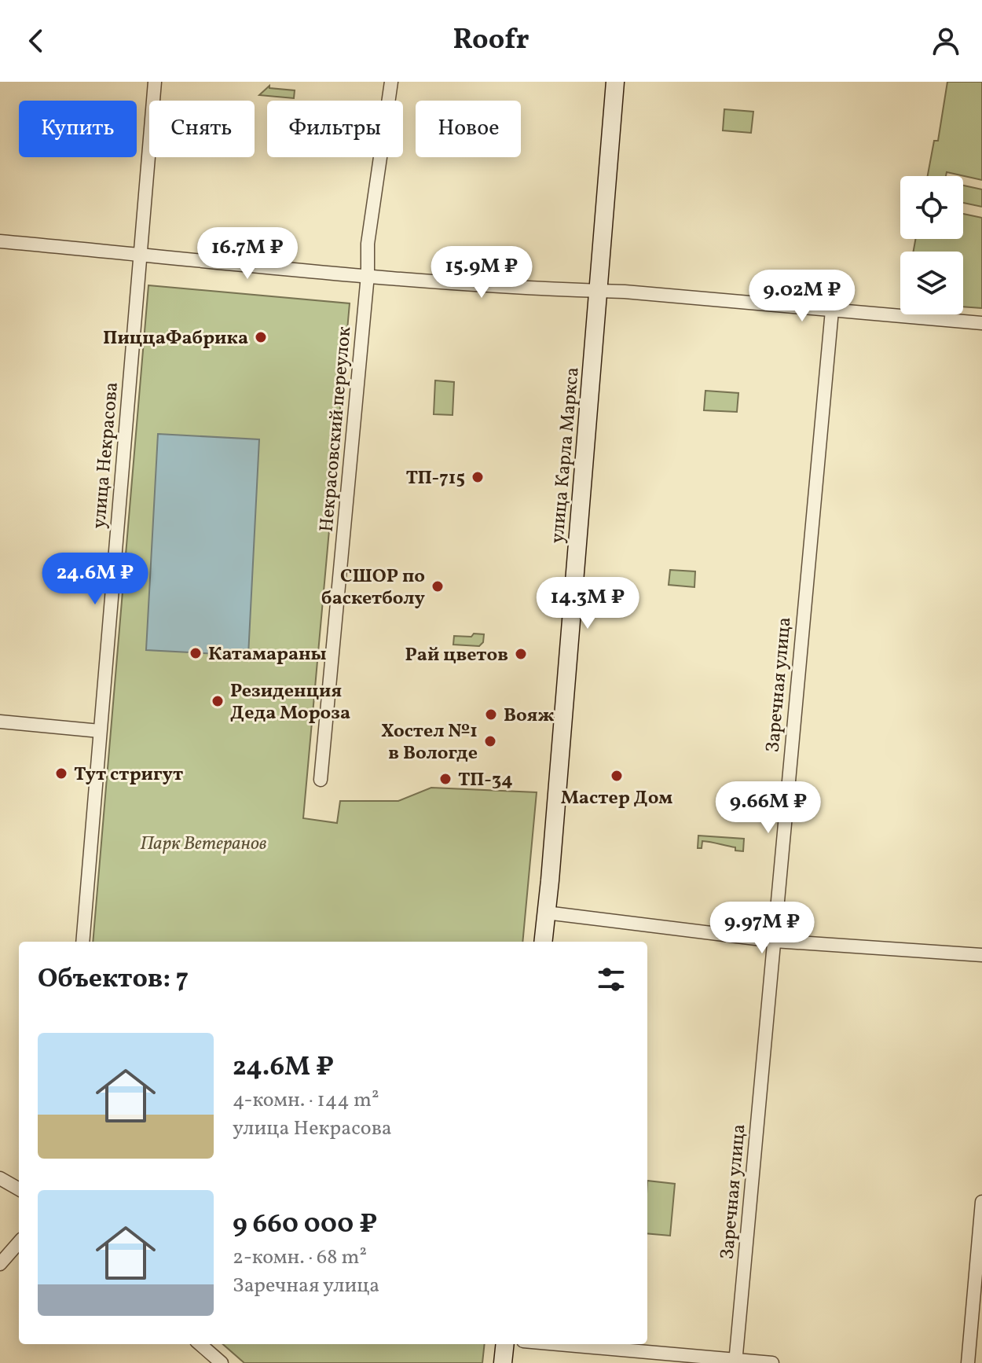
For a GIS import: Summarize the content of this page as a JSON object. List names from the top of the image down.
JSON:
{
  "streets": {
    "street": [
      "Некрасовский переулок",
      "улица Некрасова",
      "улица Карла Маркса",
      "Заречная улица"
    ]
  },
  "parks": ["Парк Ветеранов"],
  "places": [
    "ПиццаФабрика",
    "ТП-715",
    "СШОР по баскетболу",
    "Катамараны",
    "Рай цветов",
    "Резиденция Деда Мороза",
    "Вояж",
    "Хостел №1 в Вологде",
    "Тут стригут",
    "Мастер Дом",
    "ТП-34"
  ],
  "page": {
    "header": "Roofr",
    "chip": [
      "Купить",
      "Снять",
      "Фильтры",
      "Новое"
    ],
    "price": [
      "16.7M ₽",
      "15.9M ₽",
      "9.02M ₽",
      "24.6M ₽",
      "14.3M ₽",
      "9.66M ₽",
      "9.97M ₽"
    ],
    "heading": "Объектов: 7",
    "list": [
      {
        "name": "24.6M ₽",
        "note": "4-комн. · 144 m² · улица Некрасова"
      },
      {
        "name": "9 660 000 ₽",
        "note": "2-комн. · 68 m² · Заречная улица"
      }
    ]
  }
}
